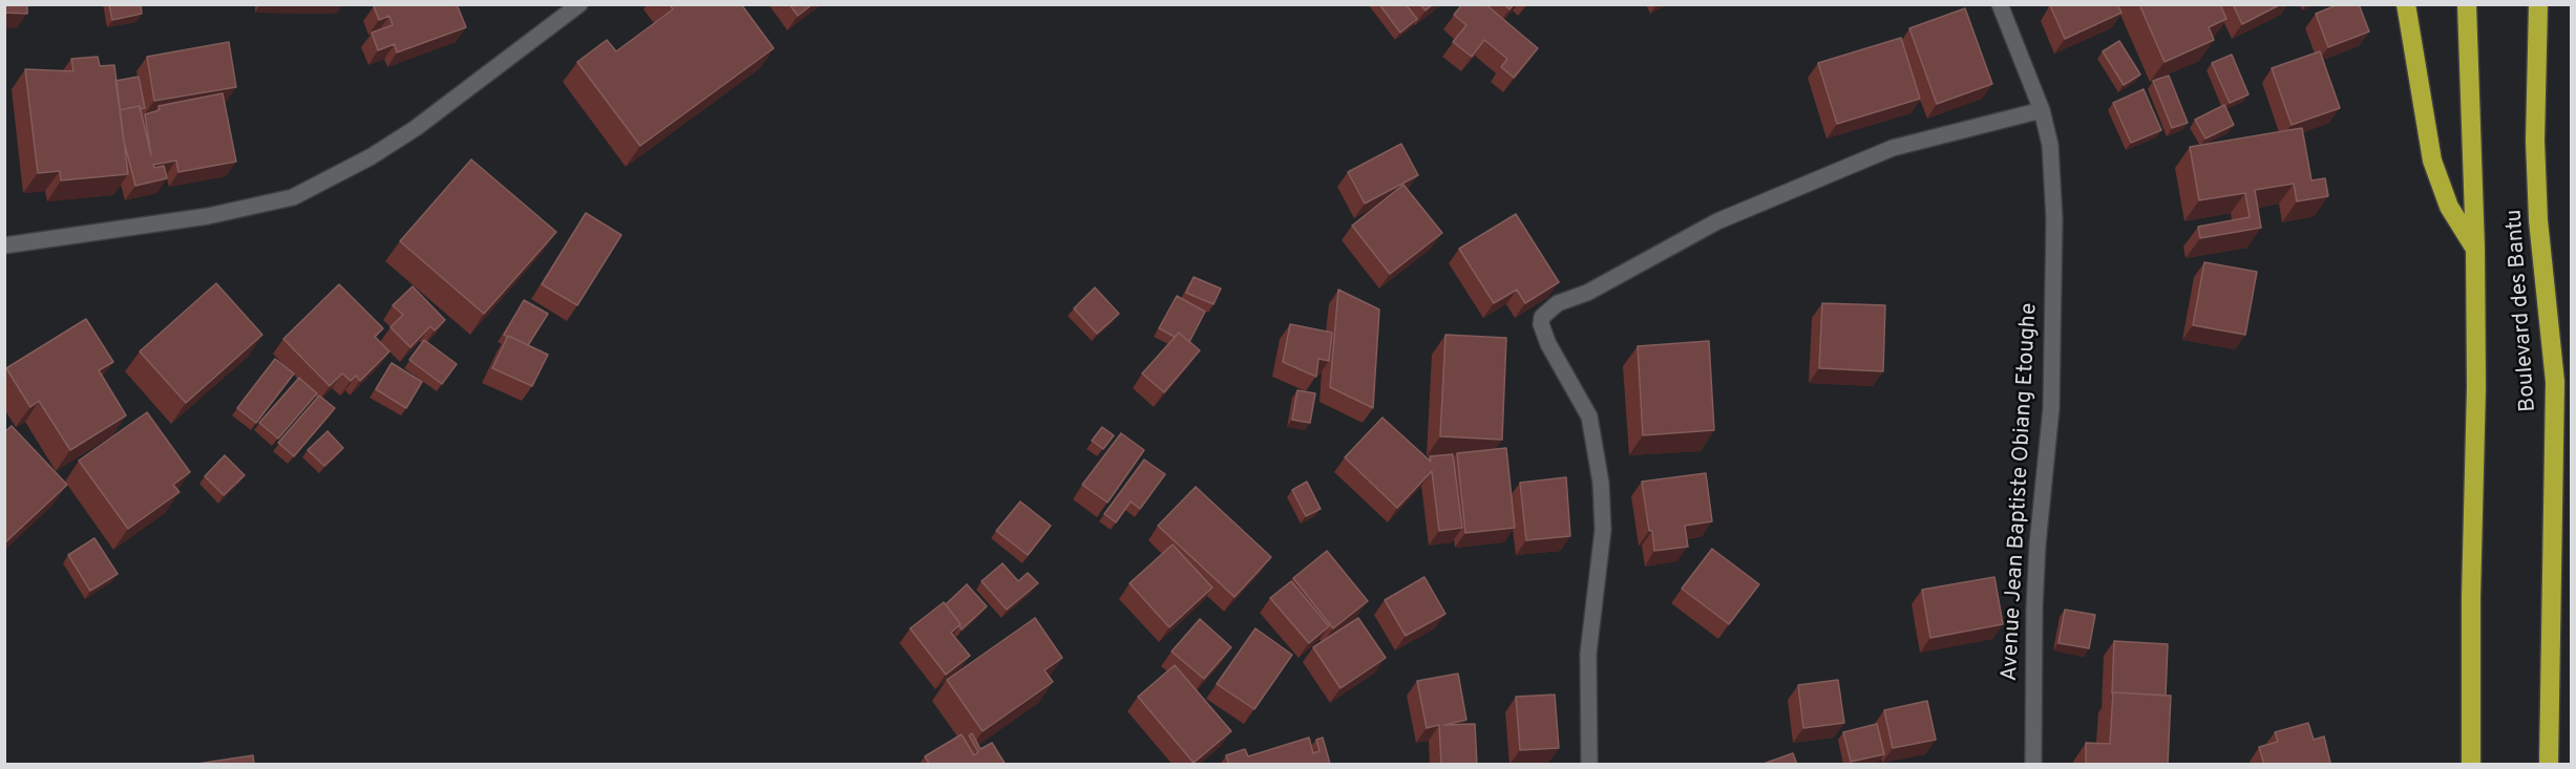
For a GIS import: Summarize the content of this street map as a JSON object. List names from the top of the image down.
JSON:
{
  "streets": {
    "highway": ["Boulevard des Bantu"],
    "street": ["Avenue Jean Baptiste Obiang Etoughe"]
  }
}
